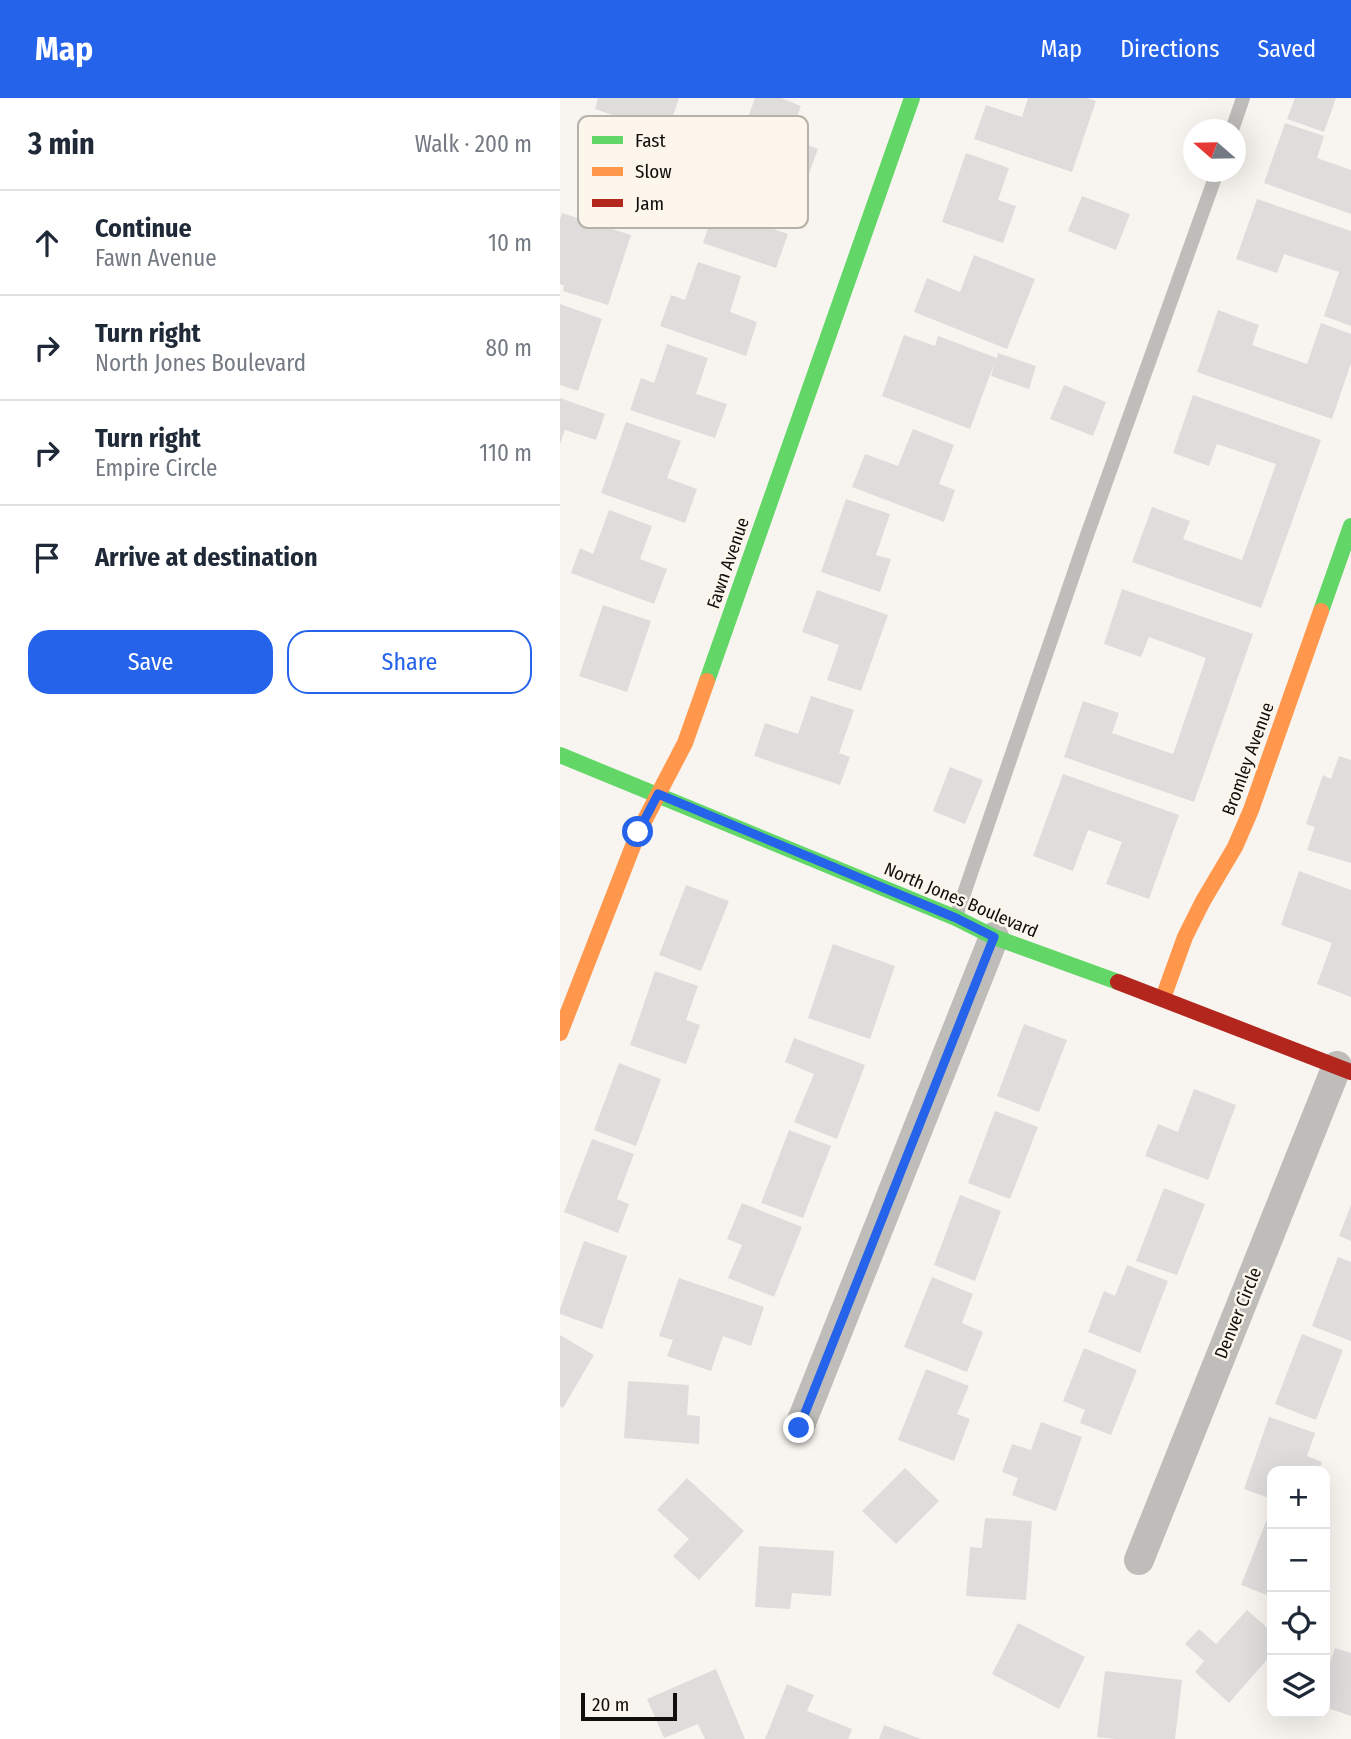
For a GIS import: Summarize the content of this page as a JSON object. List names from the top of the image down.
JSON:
{
  "streets": {
    "street": [
      "Fawn Avenue",
      "Bromley Avenue",
      "North Jones Boulevard",
      "Denver Circle"
    ]
  },
  "crossings": [
    ["Fawn Avenue", "North Jones Boulevard"],
    ["Bromley Avenue", "North Jones Boulevard"],
    ["North Jones Boulevard", "Denver Circle"]
  ],
  "legend": ["Fast", "Slow", "Jam"],
  "scale_bar": "20 m",
  "north": "left",
  "page": {
    "header": "Map",
    "nav": ["Map", "Directions", "Saved"],
    "heading": ["3 min", "Walk · 200 m"],
    "list": [
      ["Continue", "Fawn Avenue", "10 m"],
      ["Turn right", "North Jones Boulevard", "80 m"],
      ["Turn right", "Empire Circle", "110 m"],
      "Arrive at destination"
    ],
    "buttons": ["Save", "Share"],
    "map_buttons": ["+", "−"],
    "scale": "20 m"
  }
}
